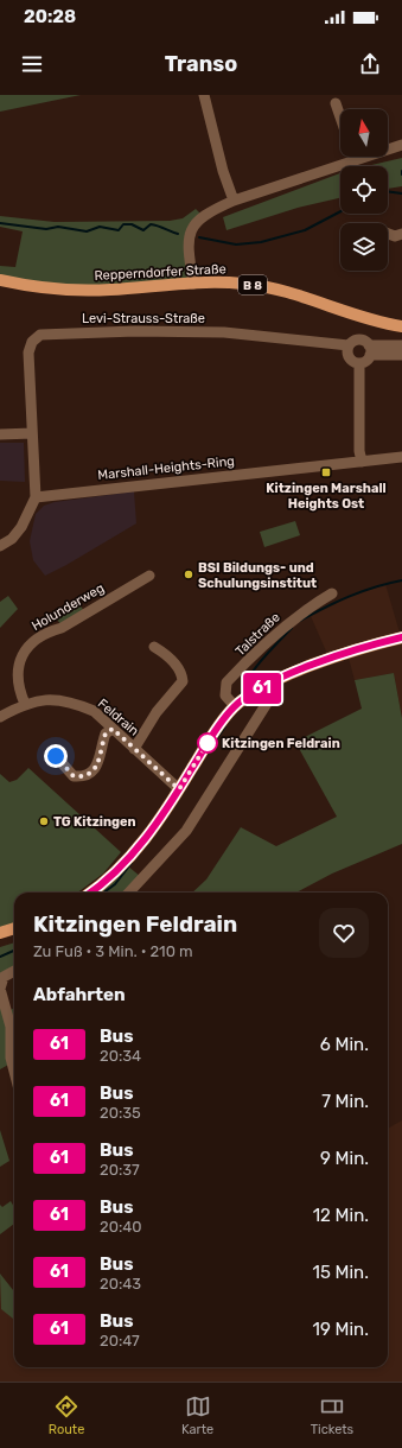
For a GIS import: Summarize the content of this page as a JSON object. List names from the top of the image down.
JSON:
{
  "streets": {
    "main road": ["Repperndorfer Straße", "B 8"],
    "street": [
      "Levi-Strauss-Straße",
      "Marshall-Heights-Ring",
      "Holunderweg",
      "Talstraße",
      "Feldrain"
    ]
  },
  "crossings": [
    ["Levi-Strauss-Straße", "Marshall-Heights-Ring"],
    ["Holunderweg", "Feldrain"]
  ],
  "places": {
    "transit": ["Kitzingen Marshall Heights Ost"],
    "other": ["BSI Bildungs- und Schulungsinstitut", "Kitzingen Feldrain", "TG Kitzingen"]
  },
  "lines": ["bus line 61"],
  "north": "top",
  "page": {
    "status": "20:28",
    "header": "Transo",
    "on_map": "61",
    "heading": [
      ["Kitzingen Feldrain", "Zu Fuß · 3 Min. · 210 m"],
      "Abfahrten"
    ],
    "list": [
      {
        "mark": "61",
        "name": "Bus",
        "note": "20:34",
        "value": "6 Min."
      },
      {
        "mark": "61",
        "name": "Bus",
        "note": "20:35",
        "value": "7 Min."
      },
      {
        "mark": "61",
        "name": "Bus",
        "note": "20:37",
        "value": "9 Min."
      },
      {
        "mark": "61",
        "name": "Bus",
        "note": "20:40",
        "value": "12 Min."
      },
      {
        "mark": "61",
        "name": "Bus",
        "note": "20:43",
        "value": "15 Min."
      },
      {
        "mark": "61",
        "name": "Bus",
        "note": "20:47",
        "value": "19 Min."
      }
    ],
    "tabs": ["Route", "Karte", "Tickets"]
  }
}
